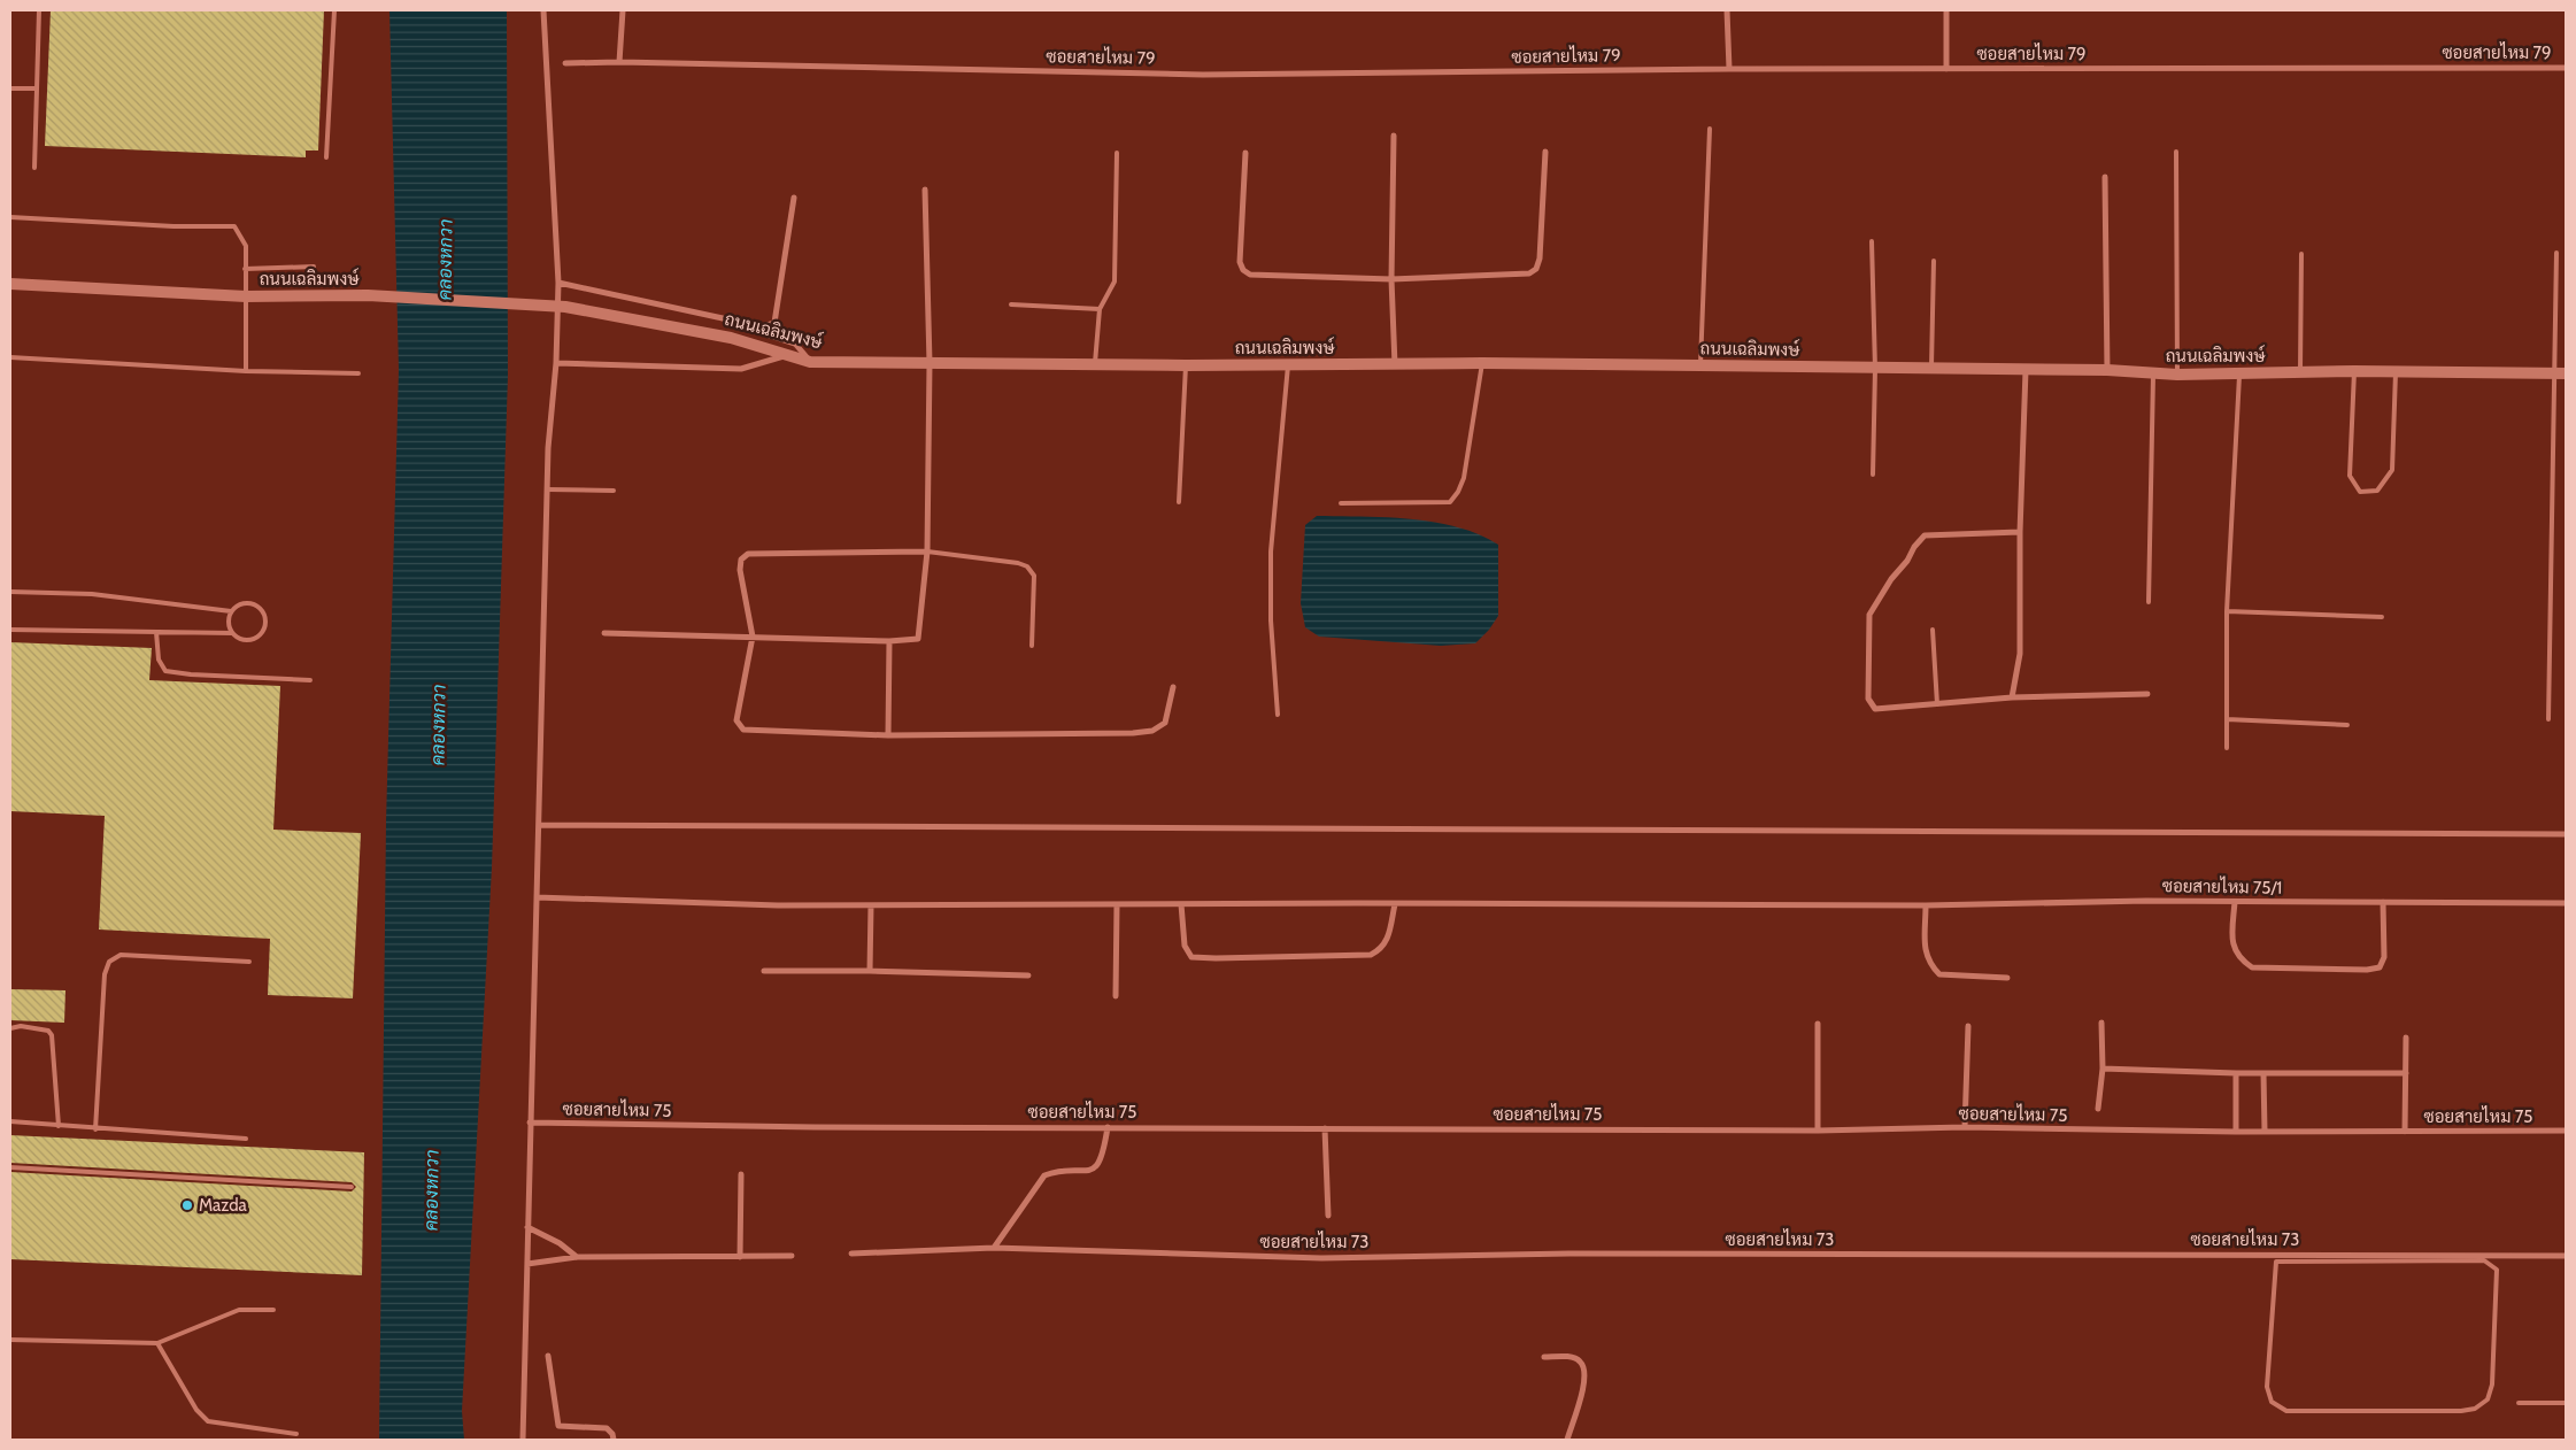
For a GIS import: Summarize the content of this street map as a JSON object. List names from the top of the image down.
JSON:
{
  "streets": {
    "main road": ["ถนนเฉลิมพงษ์"],
    "street": [
      "ซอยสายไหม 79",
      "ซอยสายไหม 75/1",
      "ซอยสายไหม 75",
      "ซอยสายไหม 73"
    ]
  },
  "water": ["คลองหกวา"],
  "places": ["Mazda"]
}
